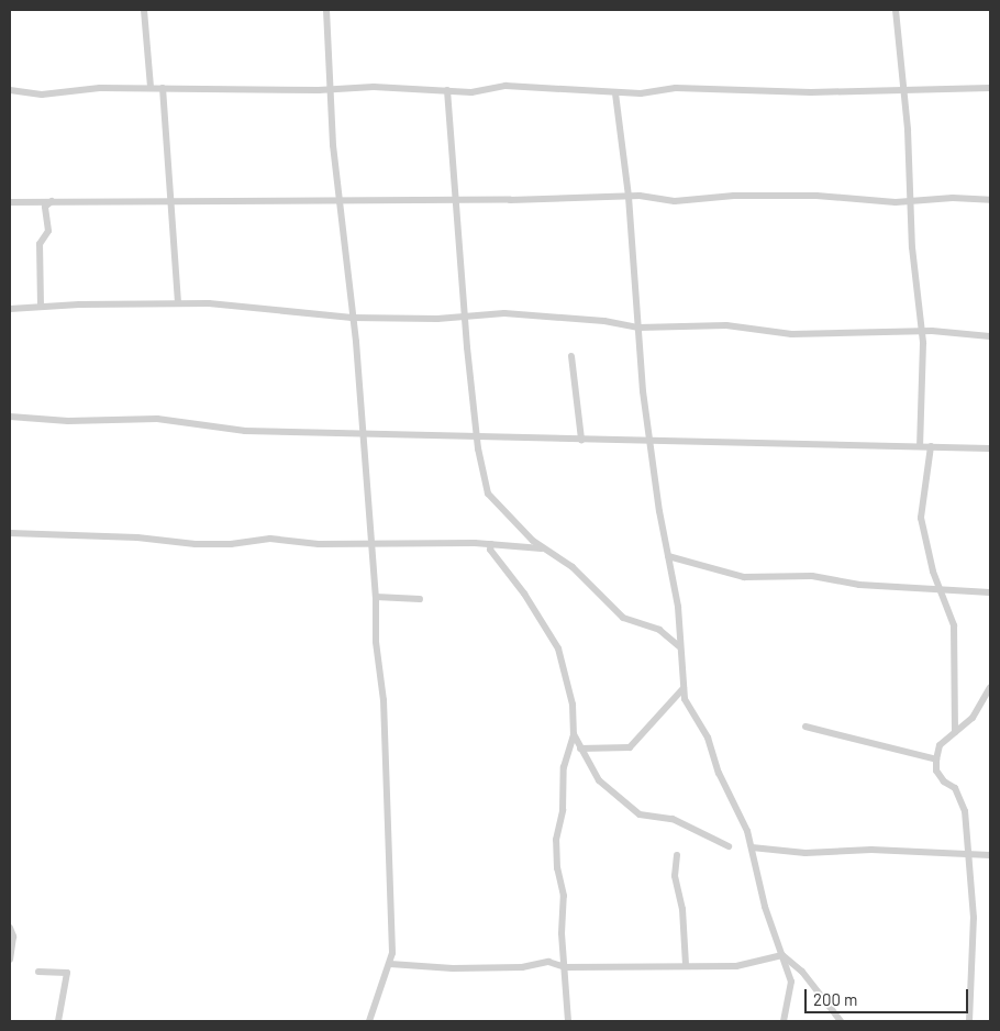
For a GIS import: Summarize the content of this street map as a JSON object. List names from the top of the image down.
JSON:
{
  "scale_bar": "200 m"
}
